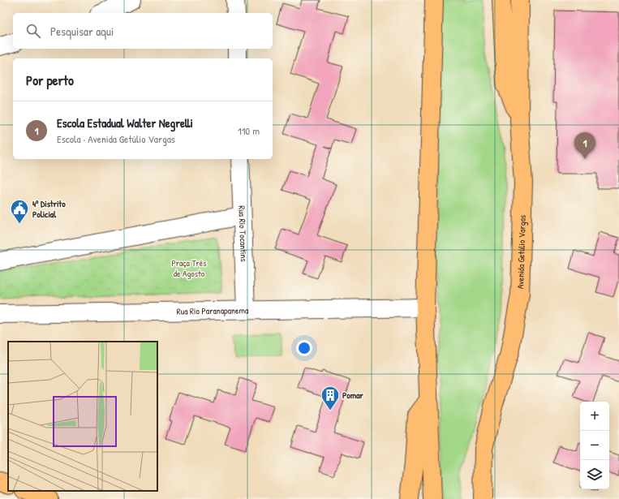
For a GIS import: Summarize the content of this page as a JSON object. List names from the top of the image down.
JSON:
{
  "streets": {
    "main road": ["Avenida Getúlio Vargas"],
    "street": ["Rua Rio Tocantins", "Rua Rio Paranapanema"]
  },
  "crossings": [
    ["Rua Rio Tocantins", "Rua Rio Paranapanema"]
  ],
  "parks": ["Praça Três de Agosto"],
  "places": {
    "public building": ["4º Distrito Policial"],
    "building": ["Pomar"]
  },
  "page": {
    "search": "Pesquisar aqui",
    "heading": "Por perto",
    "list": [
      {
        "mark": "1",
        "name": "Escola Estadual Walter Negrelli",
        "note": "Escola · Avenida Getúlio Vargas",
        "value": "110 m"
      }
    ],
    "pins": "1",
    "map_buttons": ["+", "−"]
  }
}
